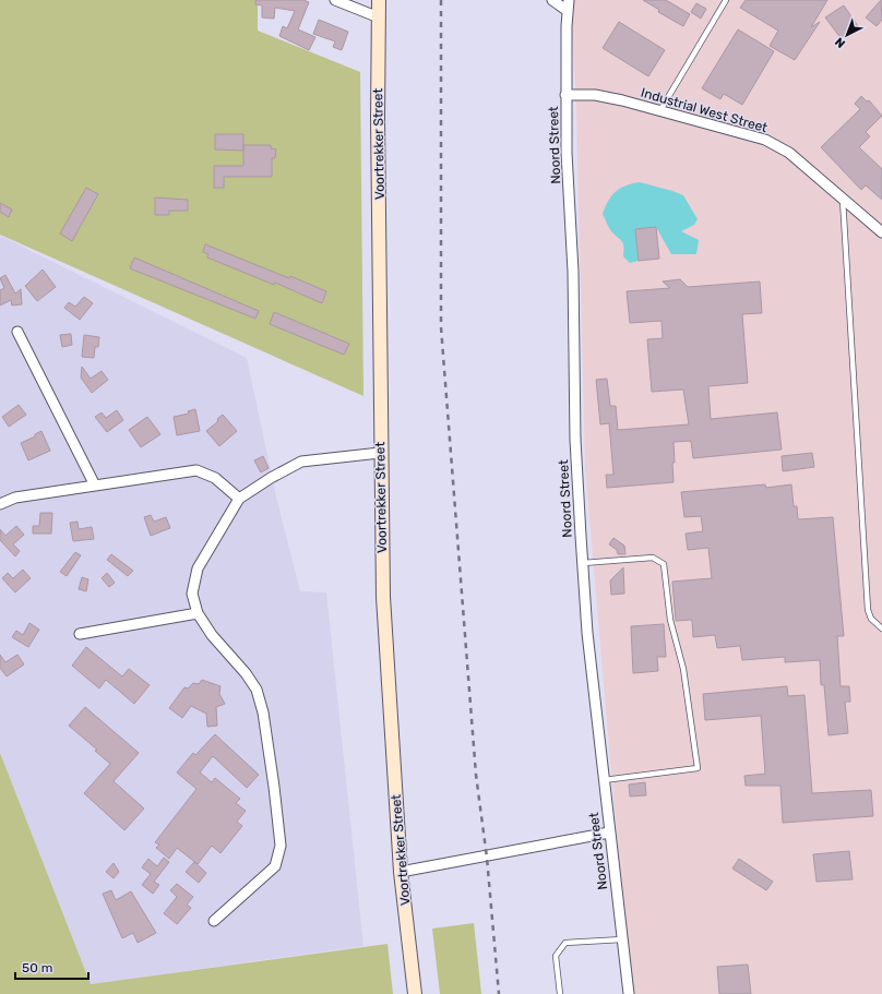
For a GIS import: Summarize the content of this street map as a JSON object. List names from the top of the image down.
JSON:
{
  "streets": {
    "main road": ["Voortrekker Street"],
    "street": ["Industrial West Street", "Noord Street"]
  },
  "crossings": [
    ["Industrial West Street", "Noord Street"]
  ],
  "scale_bar": "50 m",
  "north": "bottom left"
}
